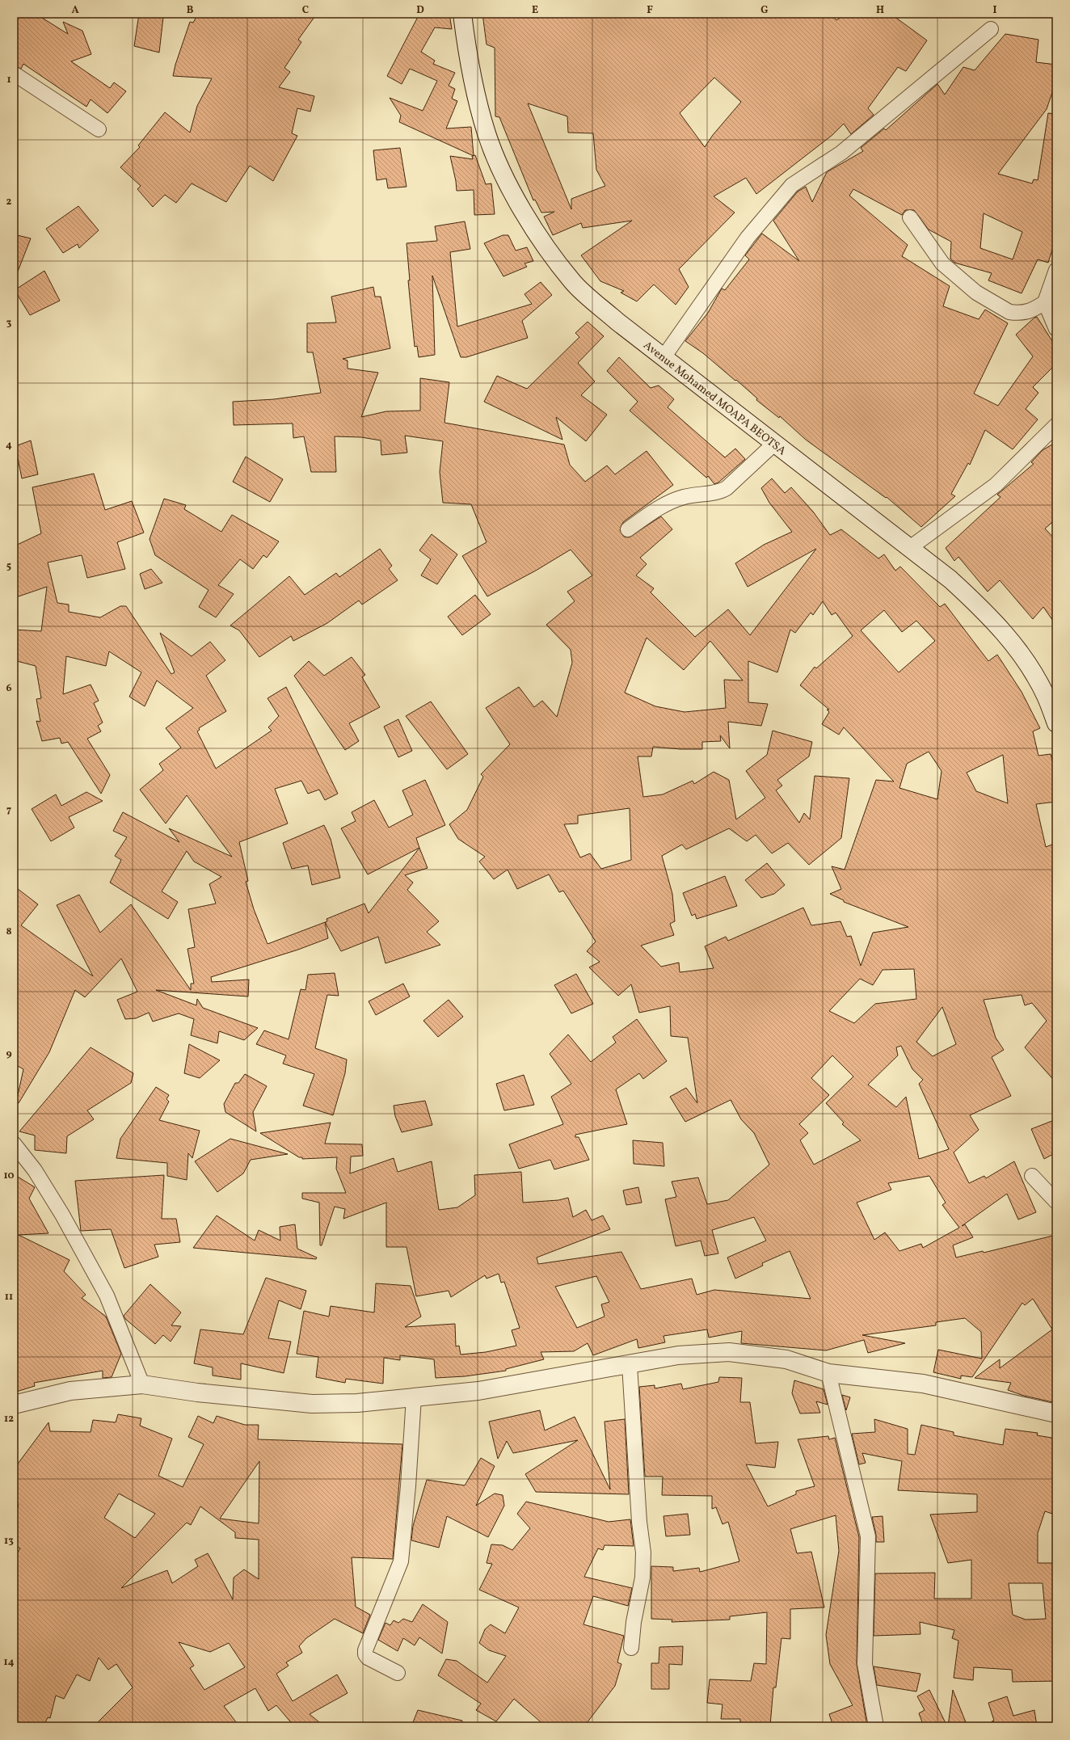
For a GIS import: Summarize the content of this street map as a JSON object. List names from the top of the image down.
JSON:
{
  "streets": {
    "street": ["Avenue Mohamed MOAPA BEOTSA"]
  },
  "grid": {
    "columns": [
      "A",
      "B",
      "C",
      "D",
      "E",
      "F",
      "G",
      "H",
      "I"
    ],
    "rows": [
      "1",
      "2",
      "3",
      "4",
      "5",
      "6",
      "7",
      "8",
      "9",
      "10",
      "11",
      "12",
      "13",
      "14"
    ]
  }
}
